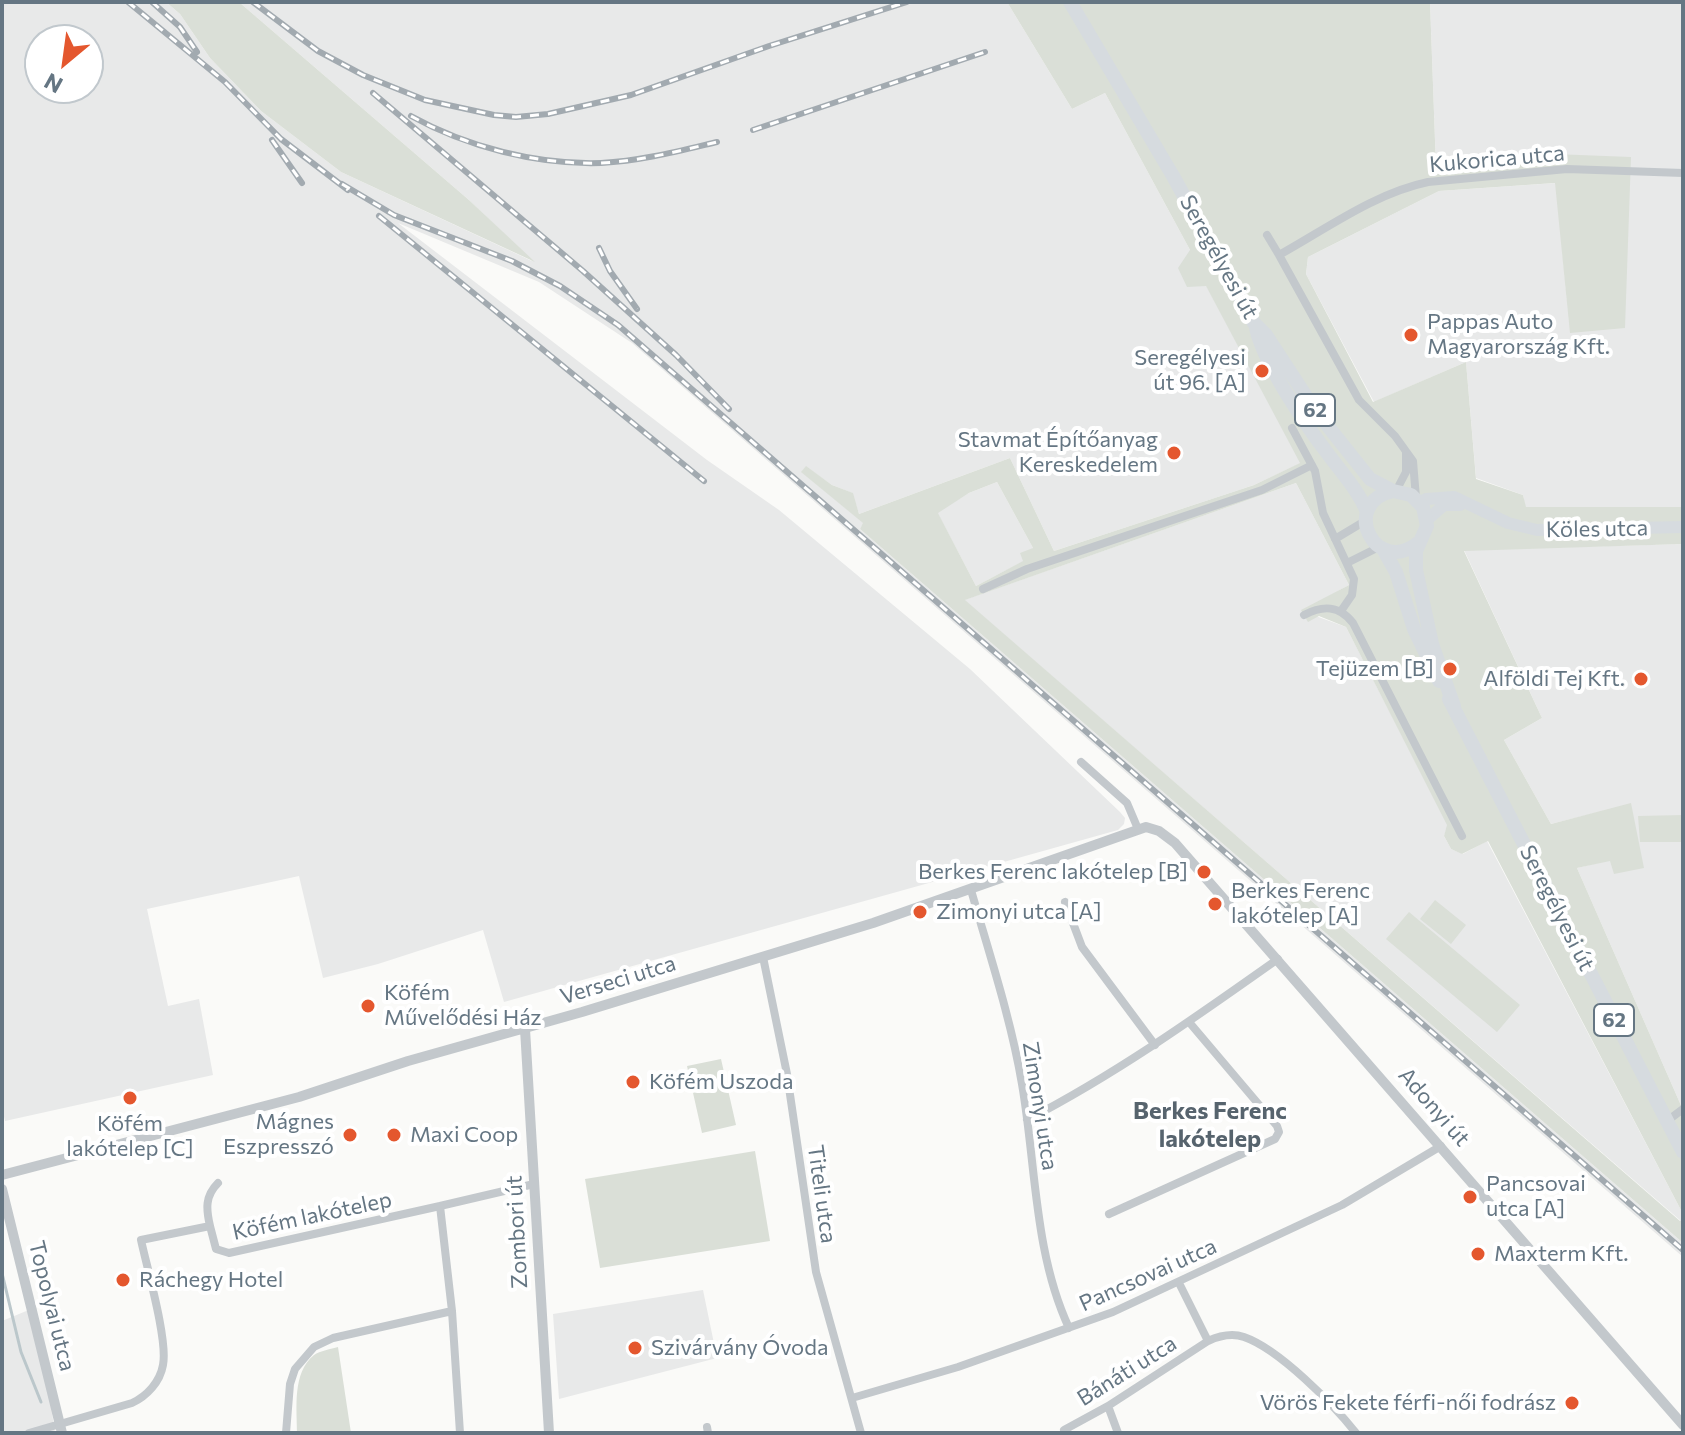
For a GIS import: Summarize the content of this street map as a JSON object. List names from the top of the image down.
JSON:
{
  "streets": {
    "main road": ["Seregélyesi út", "62", "Köles utca"],
    "street": [
      "Kukorica utca",
      "Verseci utca",
      "Zimonyi utca",
      "Adonyi út",
      "Titeli utca",
      "Köfém lakótelep",
      "Zombori út",
      "Pancsovai utca",
      "Topolyai utca",
      "Bánáti utca"
    ]
  },
  "crossings": [
    ["Seregélyesi út", "Köles utca"],
    ["Verseci utca", "Zimonyi utca"],
    ["Verseci utca", "Adonyi út"],
    ["Verseci utca", "Titeli utca"],
    ["Verseci utca", "Zombori út"],
    ["Zimonyi utca", "Pancsovai utca"],
    ["Adonyi út", "Pancsovai utca"],
    ["Titeli utca", "Pancsovai utca"],
    ["Köfém lakótelep", "Zombori út"],
    ["Köfém lakótelep", "Topolyai utca"],
    ["Pancsovai utca", "Bánáti utca"]
  ],
  "districts": ["Berkes Ferenc lakótelep"],
  "places": [
    "Pappas Auto Magyarország Kft.",
    "Seregélyesi út 96. [A]",
    "Stavmat Építőanyag Kereskedelem",
    "Tejüzem [B]",
    "Alföldi Tej Kft.",
    "Berkes Ferenc lakótelep [B]",
    "Berkes Ferenc lakótelep [A]",
    "Zimonyi utca [A]",
    "Köfém Művelődési Ház",
    "Köfém Uszoda",
    "Köfém lakótelep [C]",
    "Mágnes Eszpresszó",
    "Maxi Coop",
    "Pancsovai utca [A]",
    "Maxterm Kft.",
    "Ráchegy Hotel",
    "Szivárvány Óvoda",
    "Vörös Fekete férfi-női fodrász"
  ],
  "north": "bottom left"
}
